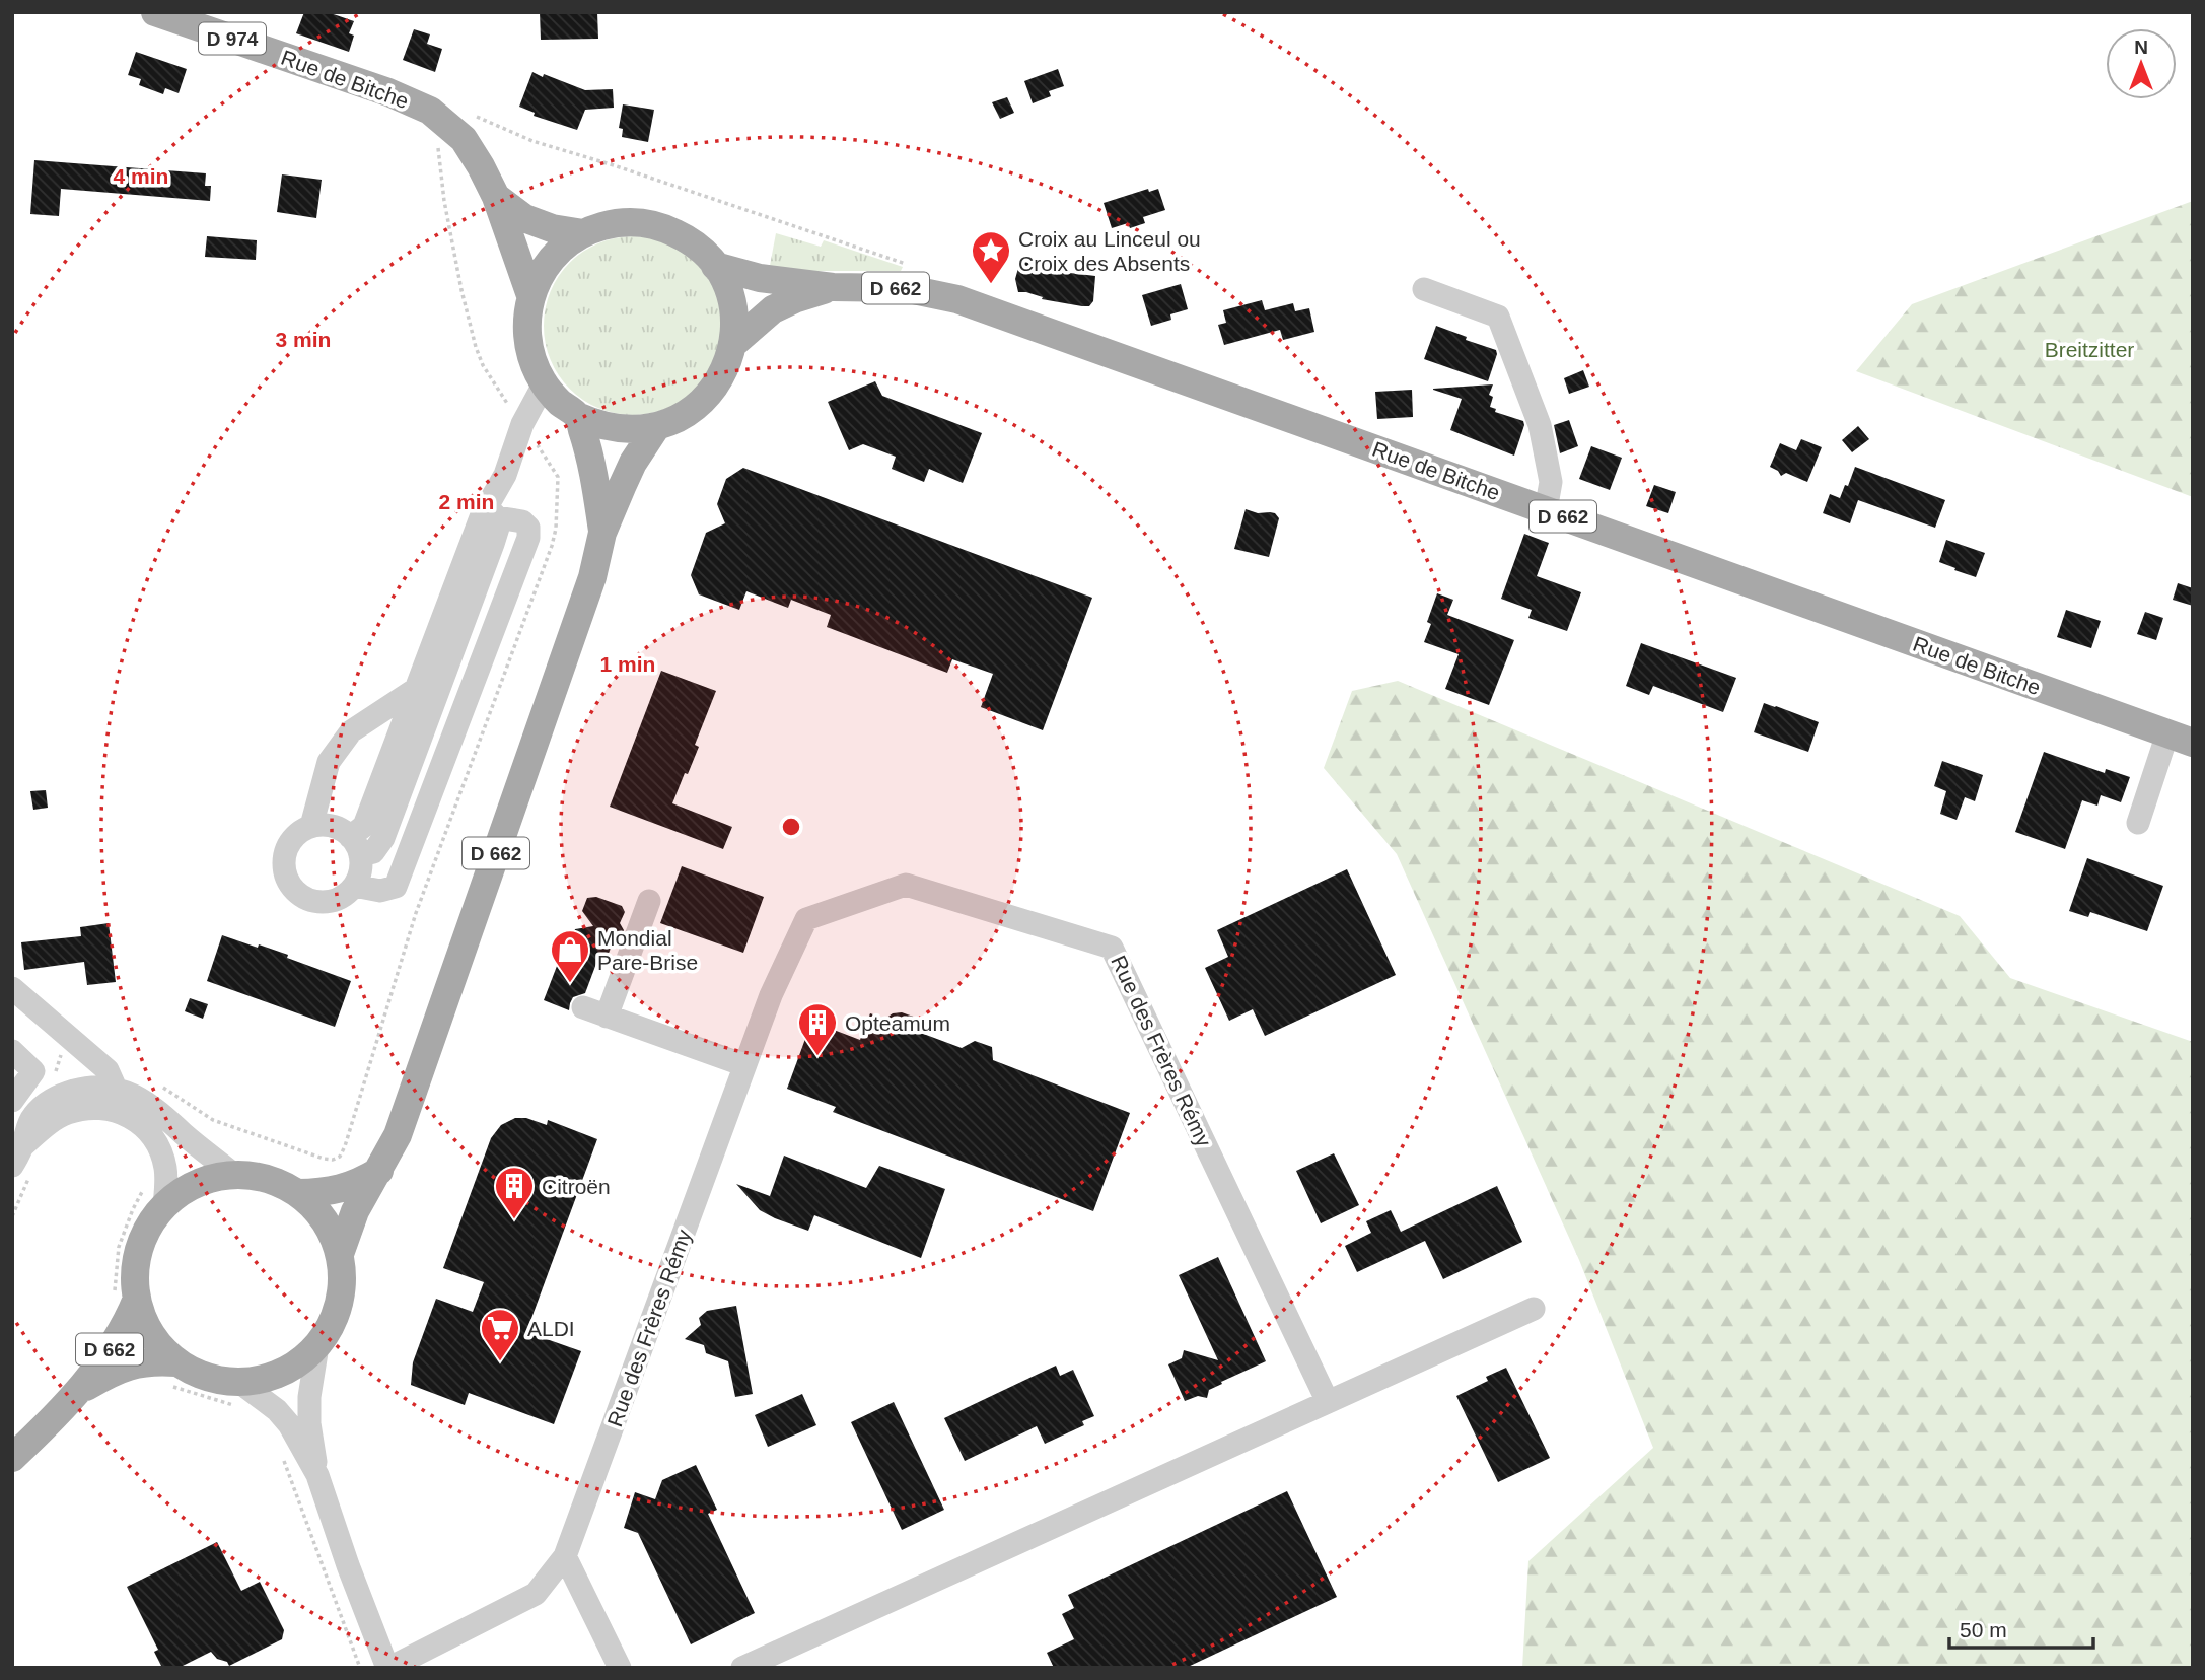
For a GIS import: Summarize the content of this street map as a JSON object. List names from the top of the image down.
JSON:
{
  "streets": {
    "main road": ["D 974", "Rue de Bitche", "D 662"],
    "street": ["Rue des Frères Rémy"]
  },
  "crossings": [
    ["Rue de Bitche", "D 662"]
  ],
  "parks": ["Breitzitter"],
  "places": {
    "place": ["Croix au Linceul ou Croix des Absents"],
    "shop": ["Mondial Pare-Brise"],
    "building": ["Opteamum", "Citroën"],
    "supermarket": ["ALDI"]
  },
  "scale_bar": "50 m",
  "north": "top",
  "rings": [
    "4 min",
    "3 min",
    "2 min",
    "1 min"
  ]
}
